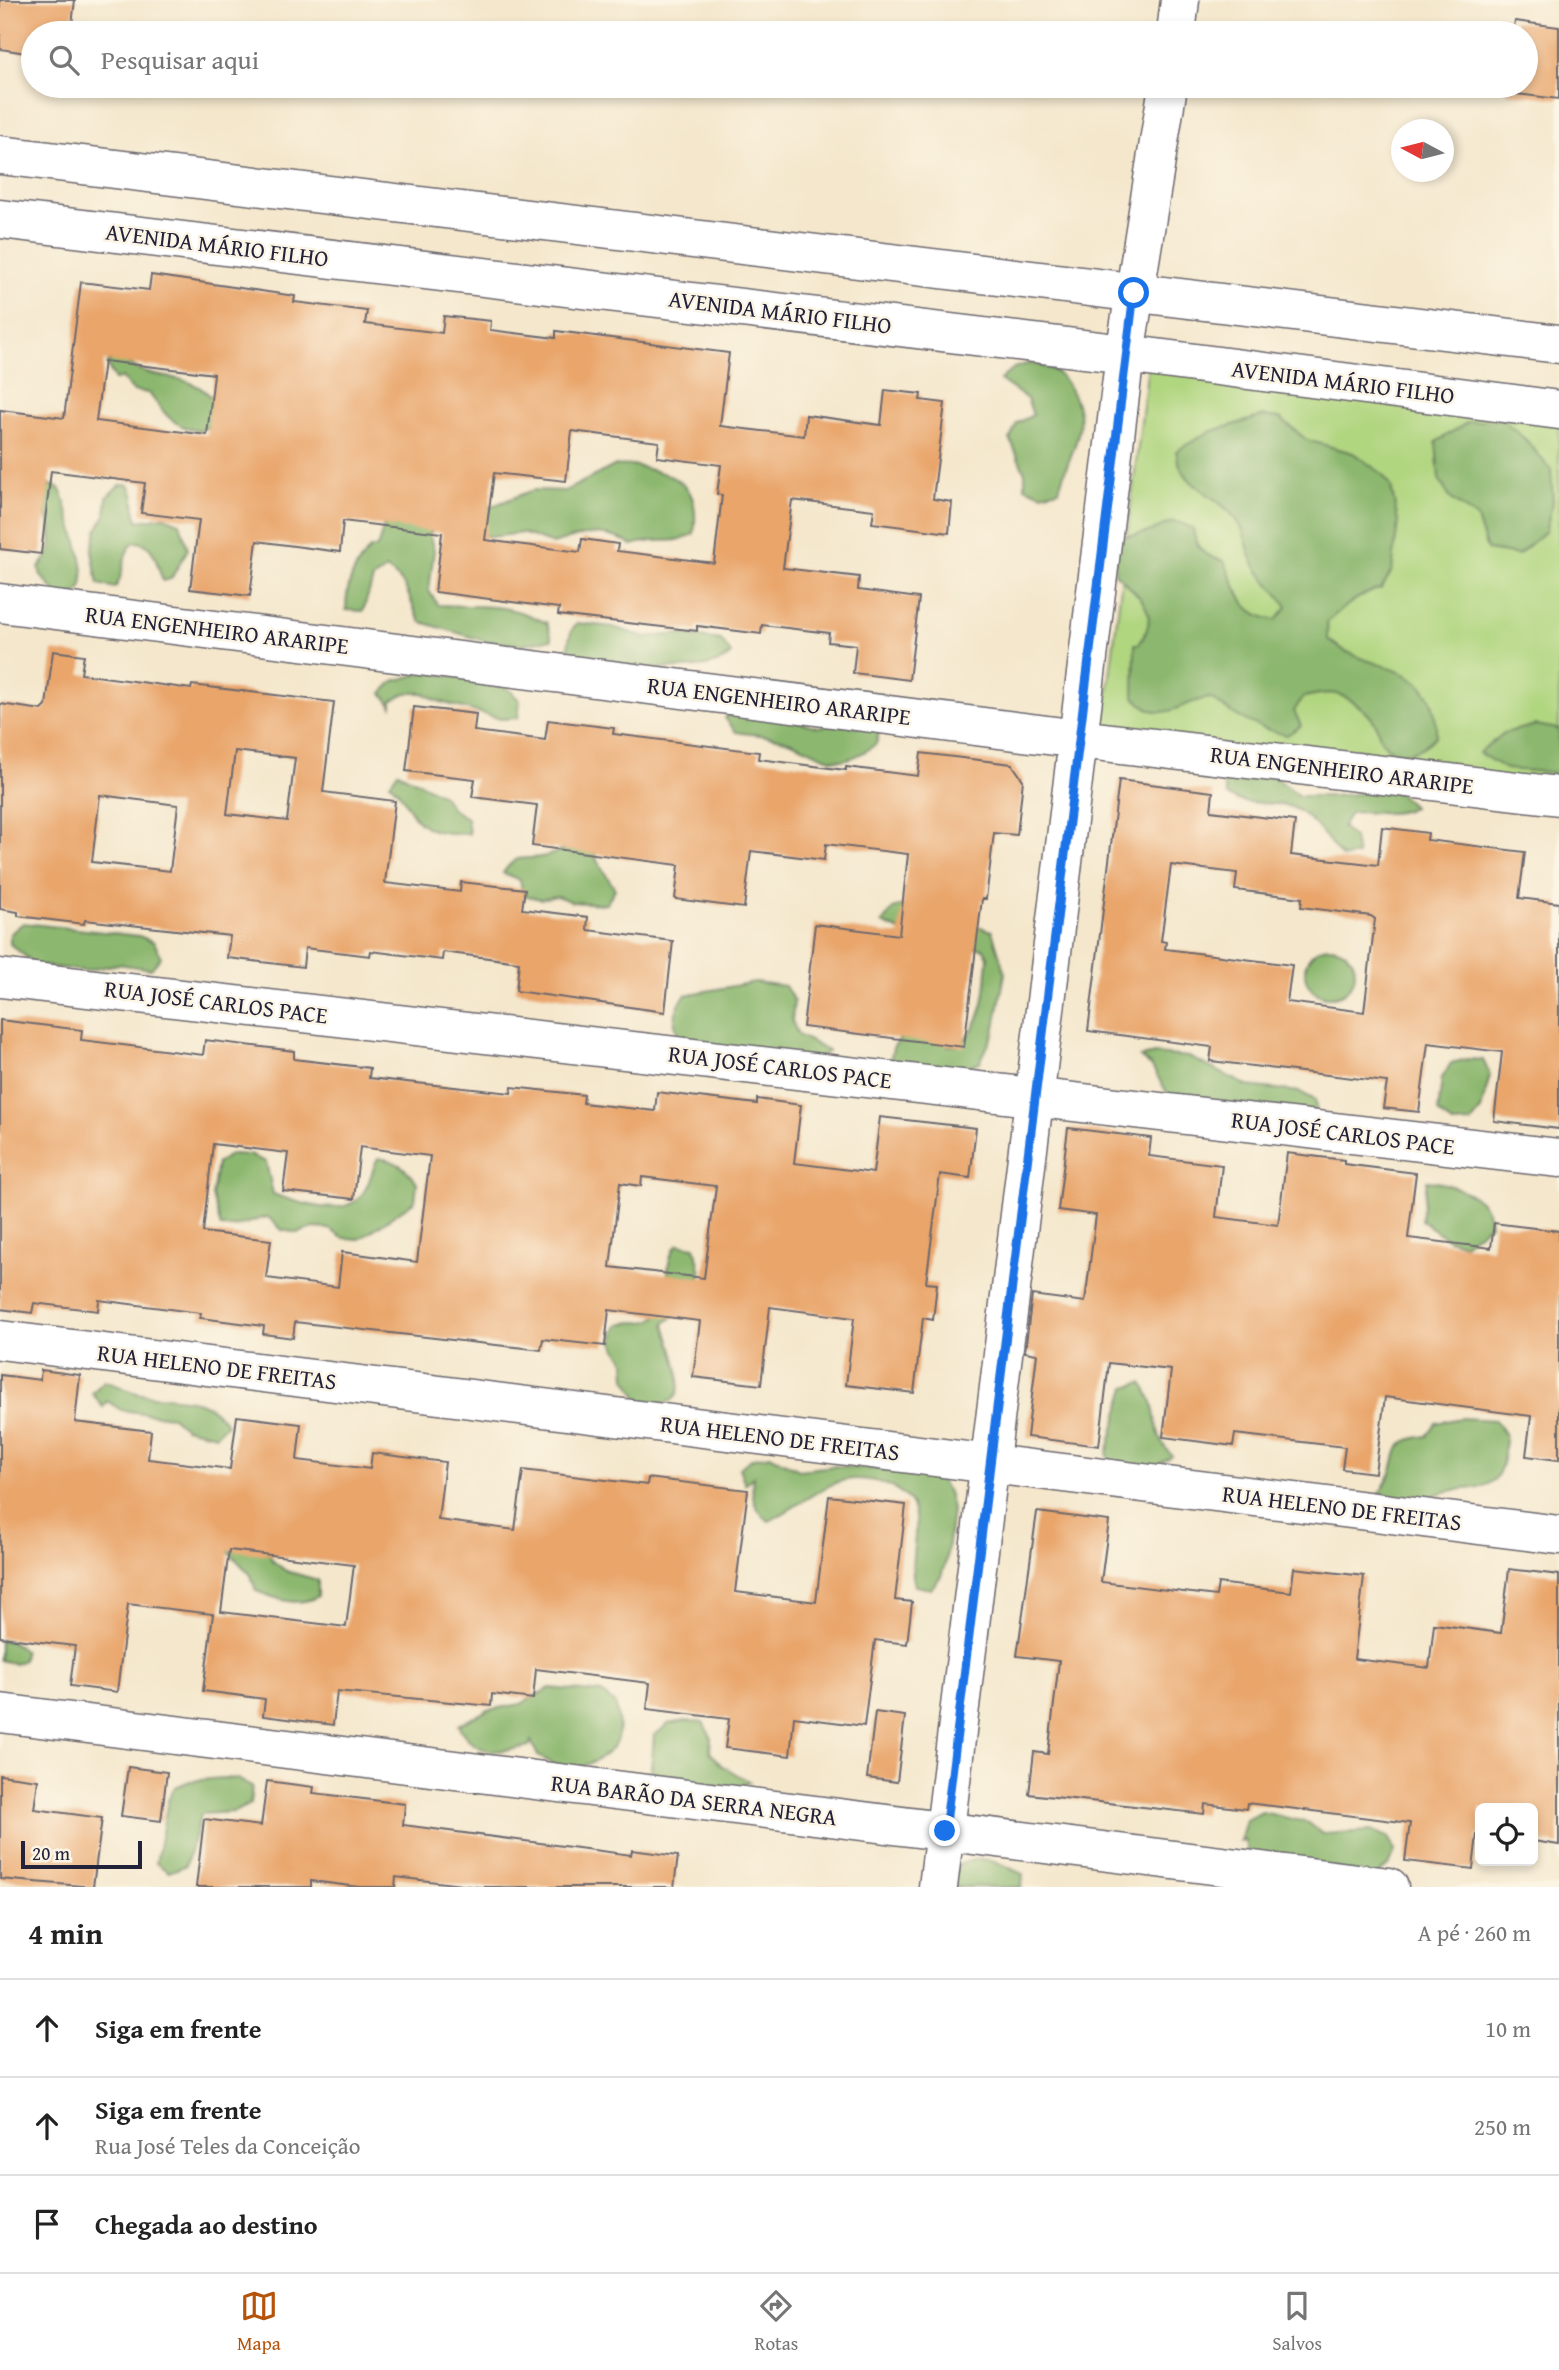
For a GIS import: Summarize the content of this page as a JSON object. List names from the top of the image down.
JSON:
{
  "streets": {
    "street": [
      "AVENIDA MÁRIO FILHO",
      "RUA ENGENHEIRO ARARIPE",
      "RUA JOSÉ CARLOS PACE",
      "RUA HELENO DE FREITAS",
      "RUA BARÃO DA SERRA NEGRA"
    ]
  },
  "scale_bar": "20 m",
  "north": "left",
  "page": {
    "search": "Pesquisar aqui",
    "scale": "20 m",
    "heading": ["4 min", "A pé · 260 m"],
    "list": [
      ["Siga em frente", "10 m"],
      ["Siga em frente", "Rua José Teles da Conceição", "250 m"],
      "Chegada ao destino"
    ],
    "nav": ["Mapa", "Rotas", "Salvos"]
  }
}
